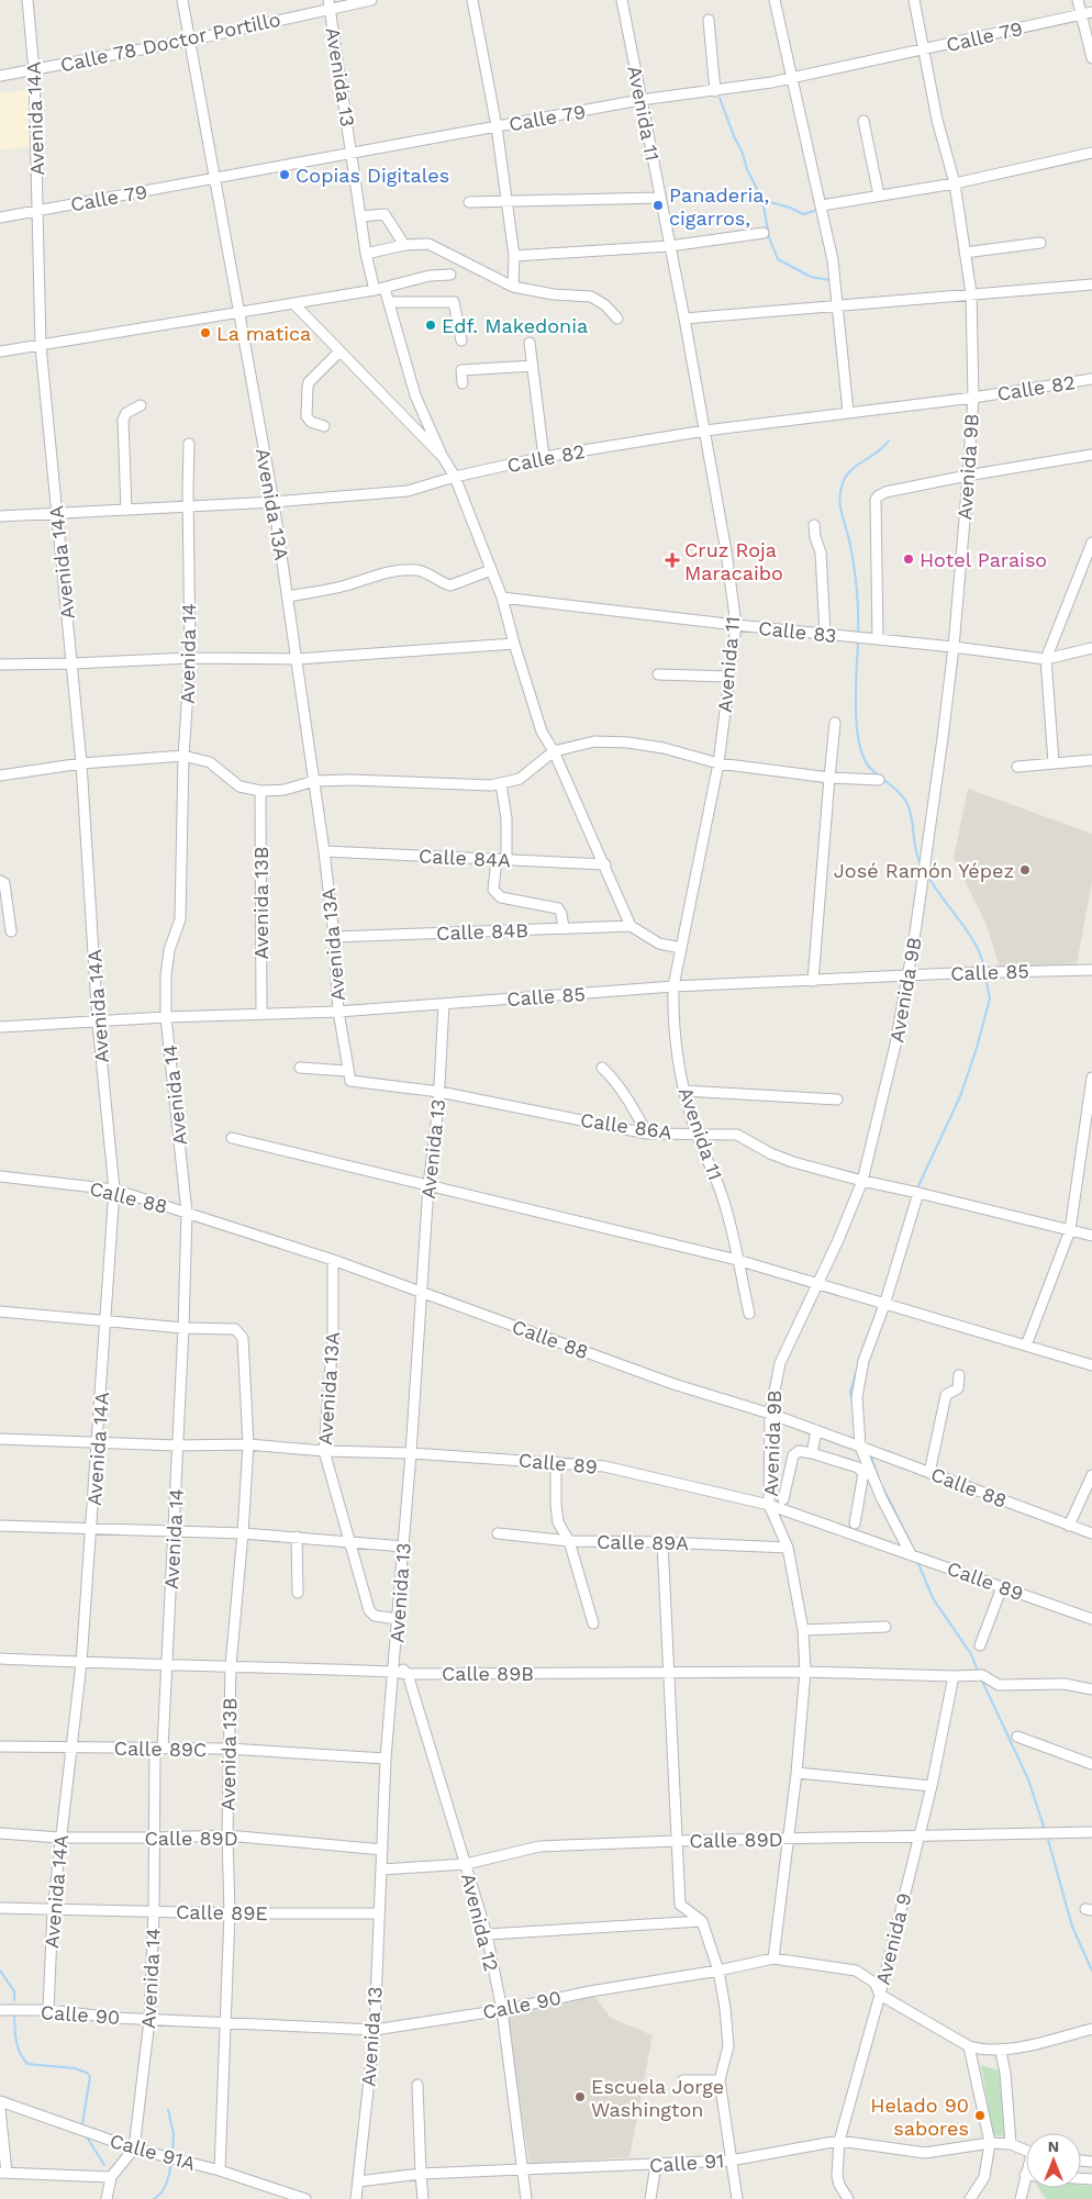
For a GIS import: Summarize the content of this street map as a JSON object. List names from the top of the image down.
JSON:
{
  "streets": {
    "street": [
      "Calle 79",
      "Calle 78 Doctor Portillo",
      "Avenida 13",
      "Avenida 11",
      "Avenida 14A",
      "Calle 82",
      "Avenida 9B",
      "Avenida 13A",
      "Calle 83",
      "Avenida 14",
      "Calle 84A",
      "Avenida 13B",
      "Calle 84B",
      "Calle 85",
      "Calle 86A",
      "Calle 88",
      "Calle 89",
      "Calle 89A",
      "Calle 89B",
      "Calle 89C",
      "Calle 89D",
      "Calle 89E",
      "Avenida 12",
      "Avenida 9",
      "Calle 90",
      "Calle 91A",
      "Calle 91"
    ]
  },
  "crossings": [
    ["Calle 79", "Avenida 13"],
    ["Calle 79", "Avenida 11"],
    ["Calle 79", "Avenida 14A"],
    ["Calle 79", "Avenida 9B"],
    ["Calle 79", "Avenida 13A"],
    ["Calle 78 Doctor Portillo", "Avenida 13"],
    ["Calle 78 Doctor Portillo", "Avenida 14A"],
    ["Calle 78 Doctor Portillo", "Avenida 13A"],
    ["Avenida 13", "Avenida 13A"],
    ["Avenida 13", "Calle 85"],
    ["Avenida 13", "Calle 86A"],
    ["Avenida 13", "Calle 88"],
    ["Avenida 13", "Calle 89"],
    ["Avenida 13", "Calle 89B"],
    ["Avenida 13", "Calle 89C"],
    ["Avenida 13", "Calle 89D"],
    ["Avenida 13", "Calle 89E"],
    ["Avenida 13", "Avenida 12"],
    ["Avenida 13", "Calle 90"],
    ["Avenida 13", "Calle 91"],
    ["Avenida 11", "Calle 82"],
    ["Avenida 11", "Calle 83"],
    ["Avenida 11", "Calle 85"],
    ["Avenida 11", "Calle 86A"],
    ["Avenida 14A", "Calle 82"],
    ["Avenida 14A", "Calle 85"],
    ["Avenida 14A", "Calle 88"],
    ["Avenida 14A", "Calle 89"],
    ["Avenida 14A", "Calle 89B"],
    ["Avenida 14A", "Calle 89C"],
    ["Avenida 14A", "Calle 89D"],
    ["Avenida 14A", "Calle 89E"],
    ["Avenida 14A", "Calle 90"],
    ["Calle 82", "Avenida 9B"],
    ["Calle 82", "Avenida 13A"],
    ["Calle 82", "Avenida 14"],
    ["Avenida 9B", "Calle 83"],
    ["Avenida 9B", "Calle 85"],
    ["Avenida 9B", "Calle 86A"],
    ["Avenida 9B", "Calle 88"],
    ["Avenida 9B", "Calle 89"],
    ["Avenida 9B", "Calle 89A"],
    ["Avenida 9B", "Calle 89B"],
    ["Avenida 9B", "Calle 89D"],
    ["Avenida 9B", "Calle 90"],
    ["Avenida 13A", "Calle 84A"],
    ["Avenida 13A", "Calle 84B"],
    ["Avenida 13A", "Calle 85"],
    ["Avenida 13A", "Calle 88"],
    ["Avenida 13A", "Calle 89"],
    ["Avenida 14", "Avenida 13B"],
    ["Avenida 14", "Calle 85"],
    ["Avenida 14", "Calle 88"],
    ["Avenida 14", "Calle 89"],
    ["Avenida 14", "Calle 89B"],
    ["Avenida 14", "Calle 89C"],
    ["Avenida 14", "Calle 89D"],
    ["Avenida 14", "Calle 89E"],
    ["Avenida 14", "Calle 90"],
    ["Avenida 14", "Calle 91A"],
    ["Avenida 13B", "Calle 85"],
    ["Avenida 13B", "Calle 89"],
    ["Avenida 13B", "Calle 89B"],
    ["Avenida 13B", "Calle 89C"],
    ["Avenida 13B", "Calle 89D"],
    ["Avenida 13B", "Calle 89E"],
    ["Avenida 13B", "Calle 90"],
    ["Avenida 13B", "Calle 91A"],
    ["Calle 89B", "Avenida 12"],
    ["Calle 89B", "Avenida 9"],
    ["Calle 89D", "Avenida 12"],
    ["Calle 89D", "Avenida 9"],
    ["Avenida 12", "Calle 90"],
    ["Avenida 12", "Calle 91"],
    ["Avenida 9", "Calle 90"],
    ["Avenida 9", "Calle 91"]
  ],
  "places": {
    "other": [
      "Copias Digitales",
      "Panaderia, cigarros,",
      "Edf. Makedonia",
      "La matica",
      "Hotel Paraiso",
      "José Ramón Yépez",
      "Escuela Jorge Washington",
      "Helado 90 sabores"
    ],
    "health": ["Cruz Roja Maracaibo"]
  },
  "north": "top"
}
